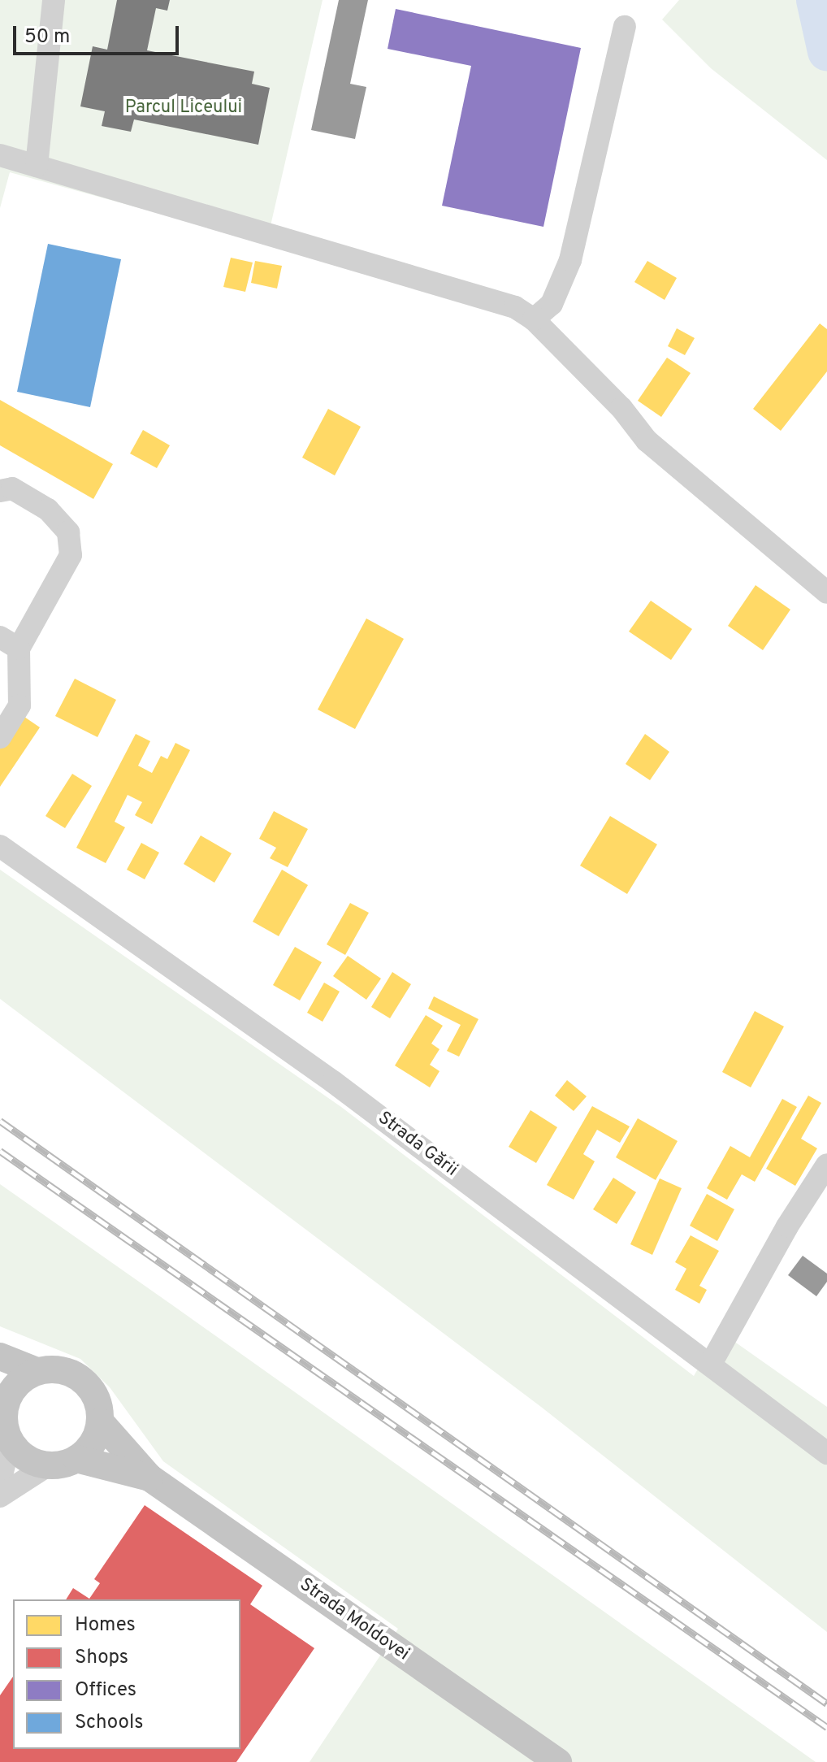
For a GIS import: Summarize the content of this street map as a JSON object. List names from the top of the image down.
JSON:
{
  "streets": {
    "main road": ["Strada Moldovei"],
    "street": ["Strada Gării"]
  },
  "parks": ["Parcul Liceului"],
  "legend": [
    "Homes",
    "Shops",
    "Offices",
    "Schools"
  ],
  "scale_bar": "50 m"
}
